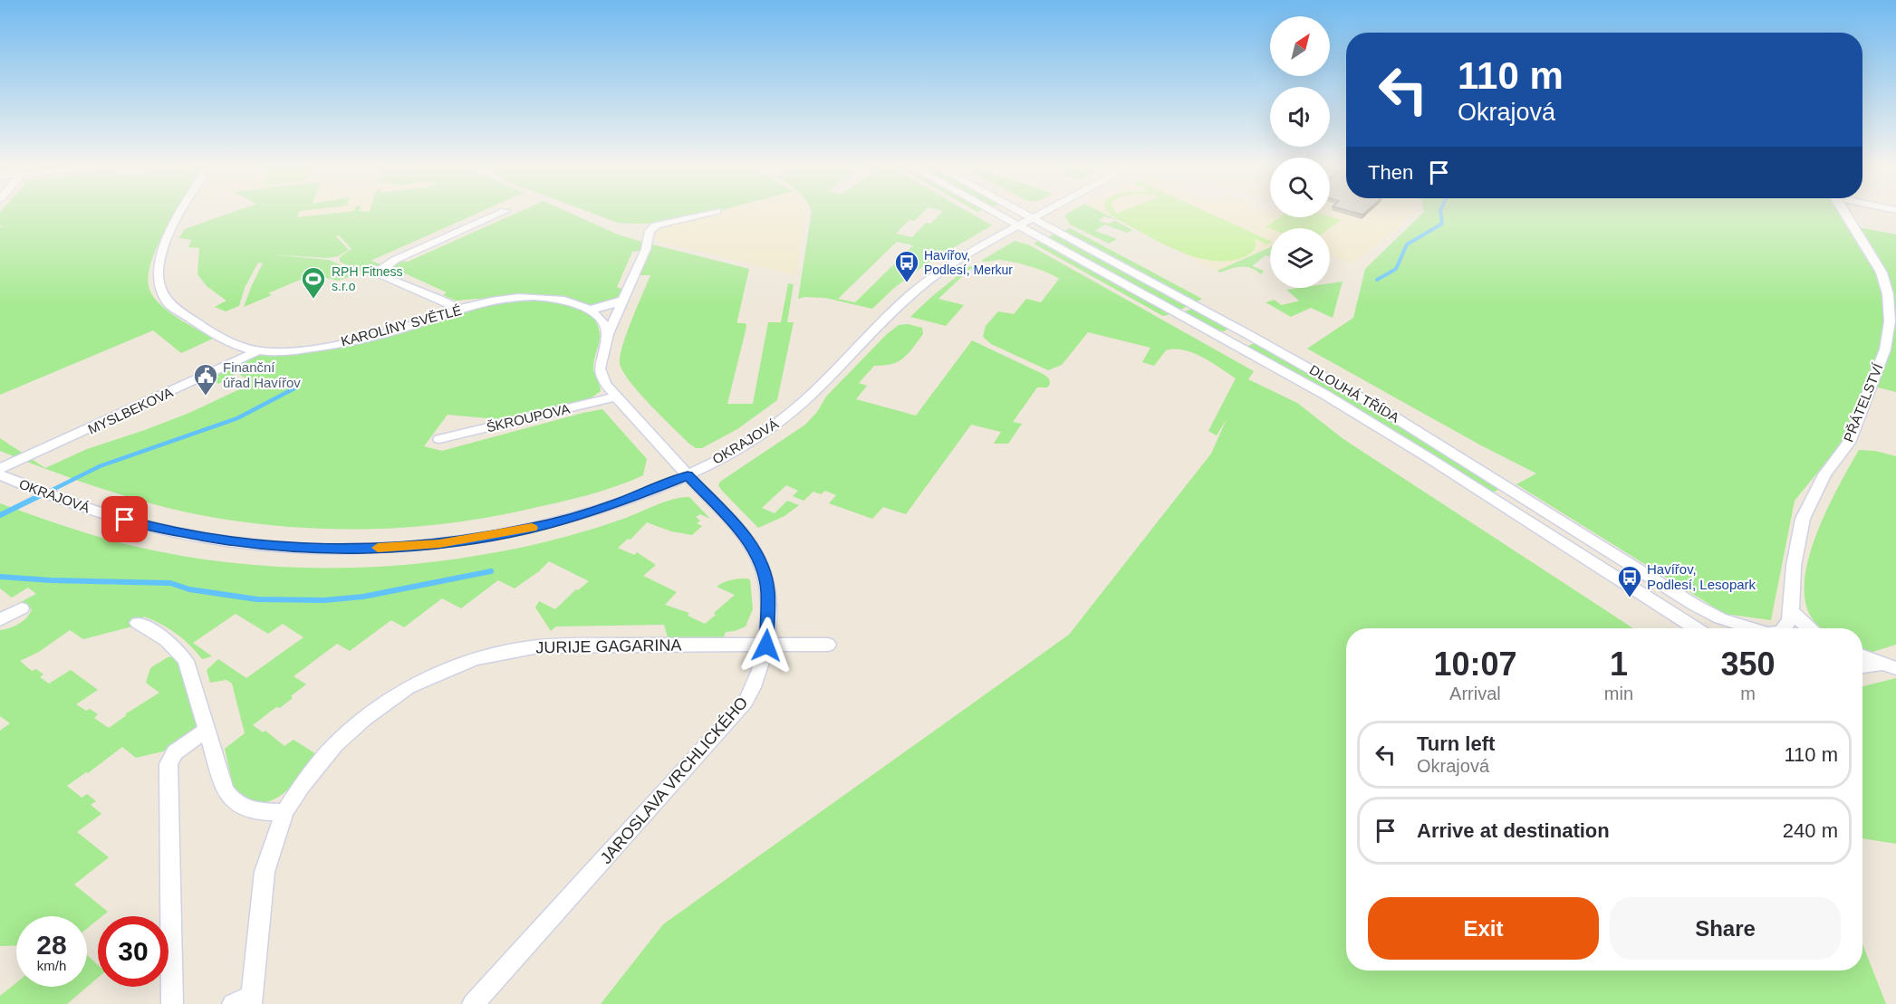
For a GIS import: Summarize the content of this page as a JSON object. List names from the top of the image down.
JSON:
{
  "streets": {
    "street": [
      "KAROLÍNY SVĚTLÉ",
      "DLOUHÁ TŘÍDA",
      "PŘÁTELSTVÍ",
      "MYSLBEKOVA",
      "ŠKROUPOVA",
      "OKRAJOVÁ",
      "JURIJE GAGARINA",
      "JAROSLAVA VRCHLICKÉHO"
    ]
  },
  "crossings": [
    ["KAROLÍNY SVĚTLÉ", "MYSLBEKOVA"],
    ["DLOUHÁ TŘÍDA", "OKRAJOVÁ"],
    ["OKRAJOVÁ", "JAROSLAVA VRCHLICKÉHO"],
    ["JURIJE GAGARINA", "JAROSLAVA VRCHLICKÉHO"]
  ],
  "places": {
    "bus stop": ["Havířov, Podlesí, Merkur", "Havířov, Podlesí, Lesopark"],
    "sports": ["RPH Fitness s.r.o"],
    "public building": ["Finanční úřad Havířov"]
  },
  "north": "top right",
  "page": {
    "turn": ["110 m", "Okrajová"],
    "then": "Then",
    "eta": [
      "10:07",
      "Arrival",
      "1",
      "min",
      "350",
      "m"
    ],
    "list": [
      {
        "name": "Turn left",
        "note": "Okrajová",
        "value": "110 m"
      },
      {
        "name": "Arrive at destination",
        "value": "240 m"
      }
    ],
    "buttons": ["Exit", "Share"],
    "speed": "28 km/h",
    "limit": "30"
  }
}
